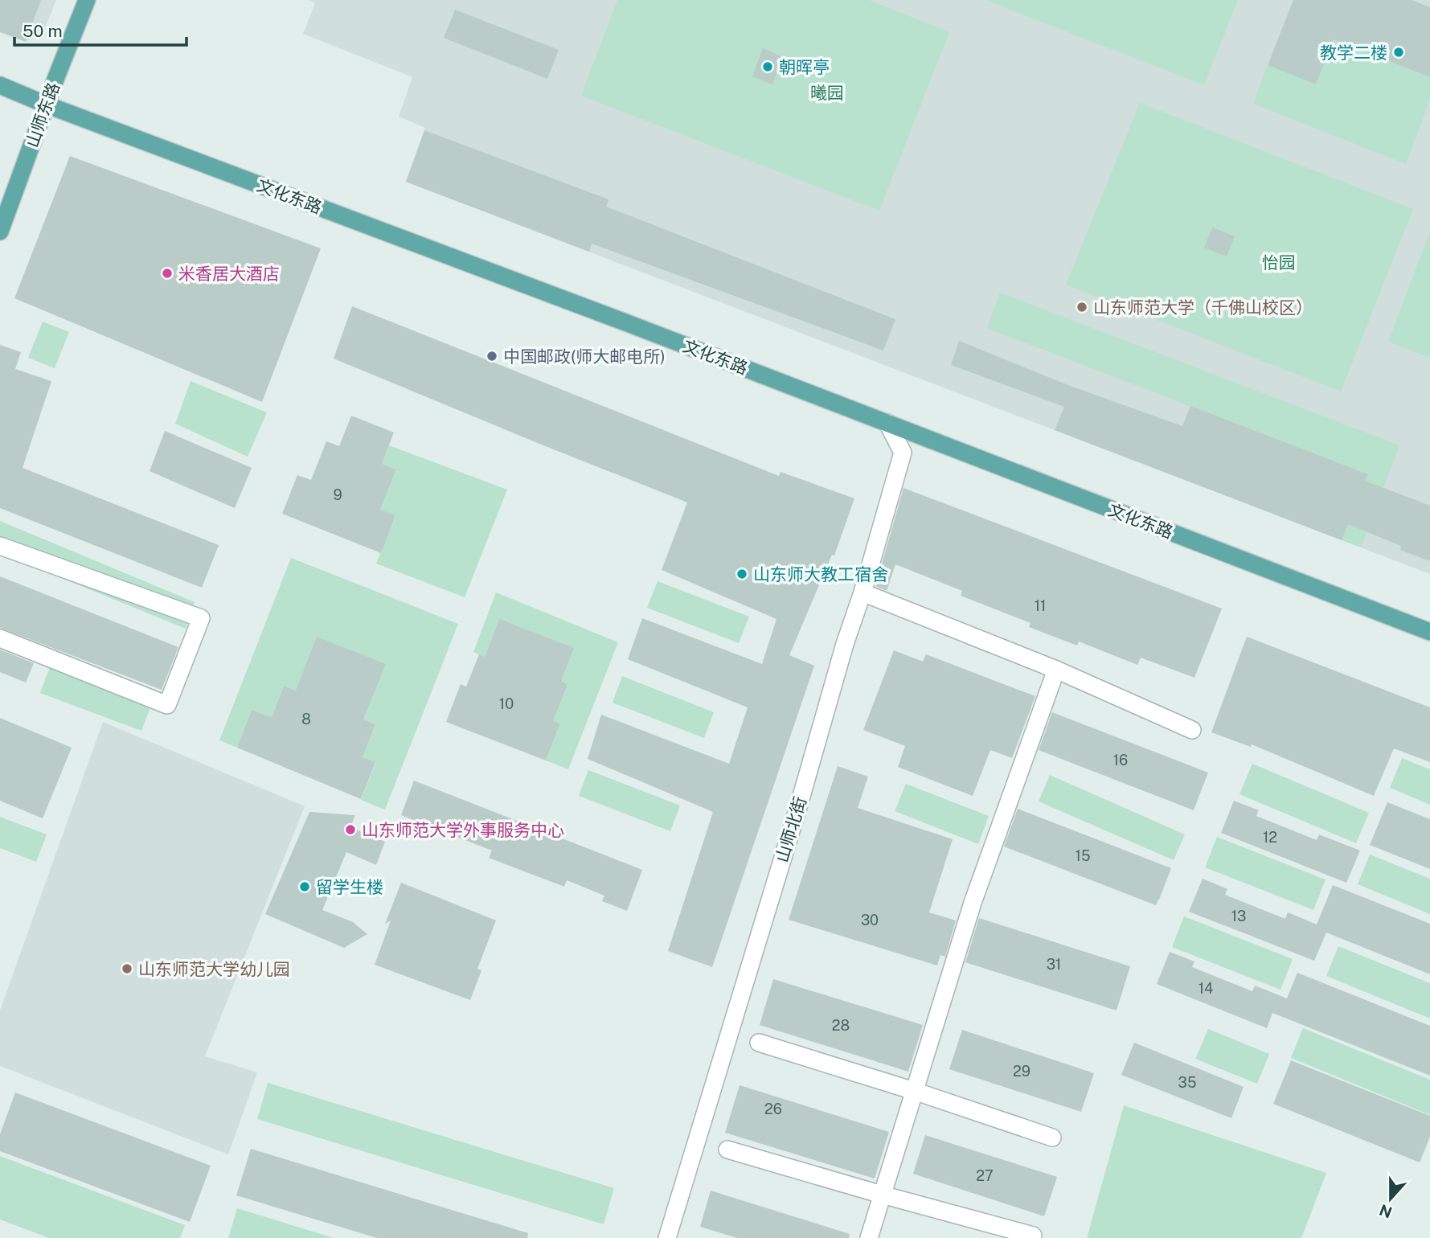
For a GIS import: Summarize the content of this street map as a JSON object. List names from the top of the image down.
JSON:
{
  "streets": {
    "main road": ["山师东路", "文化东路"],
    "street": ["山师北街"]
  },
  "crossings": [
    ["山师东路", "文化东路"],
    ["文化东路", "山师北街"]
  ],
  "parks": ["曦园", "怡园"],
  "places": [
    "教学二楼",
    "朝晖亭",
    "米香居大酒店",
    "山东师范大学（千佛山校区）",
    "中国邮政(师大邮电所)",
    "山东师大教工宿舍",
    "山东师范大学外事服务中心",
    "留学生楼",
    "山东师范大学幼儿园"
  ],
  "house_numbers": [
    "9",
    "11",
    "10",
    "8",
    "16",
    "12",
    "15",
    "13",
    "30",
    "31",
    "14",
    "28",
    "29",
    "35",
    "26",
    "27"
  ],
  "scale_bar": "50 m",
  "north": "bottom"
}
